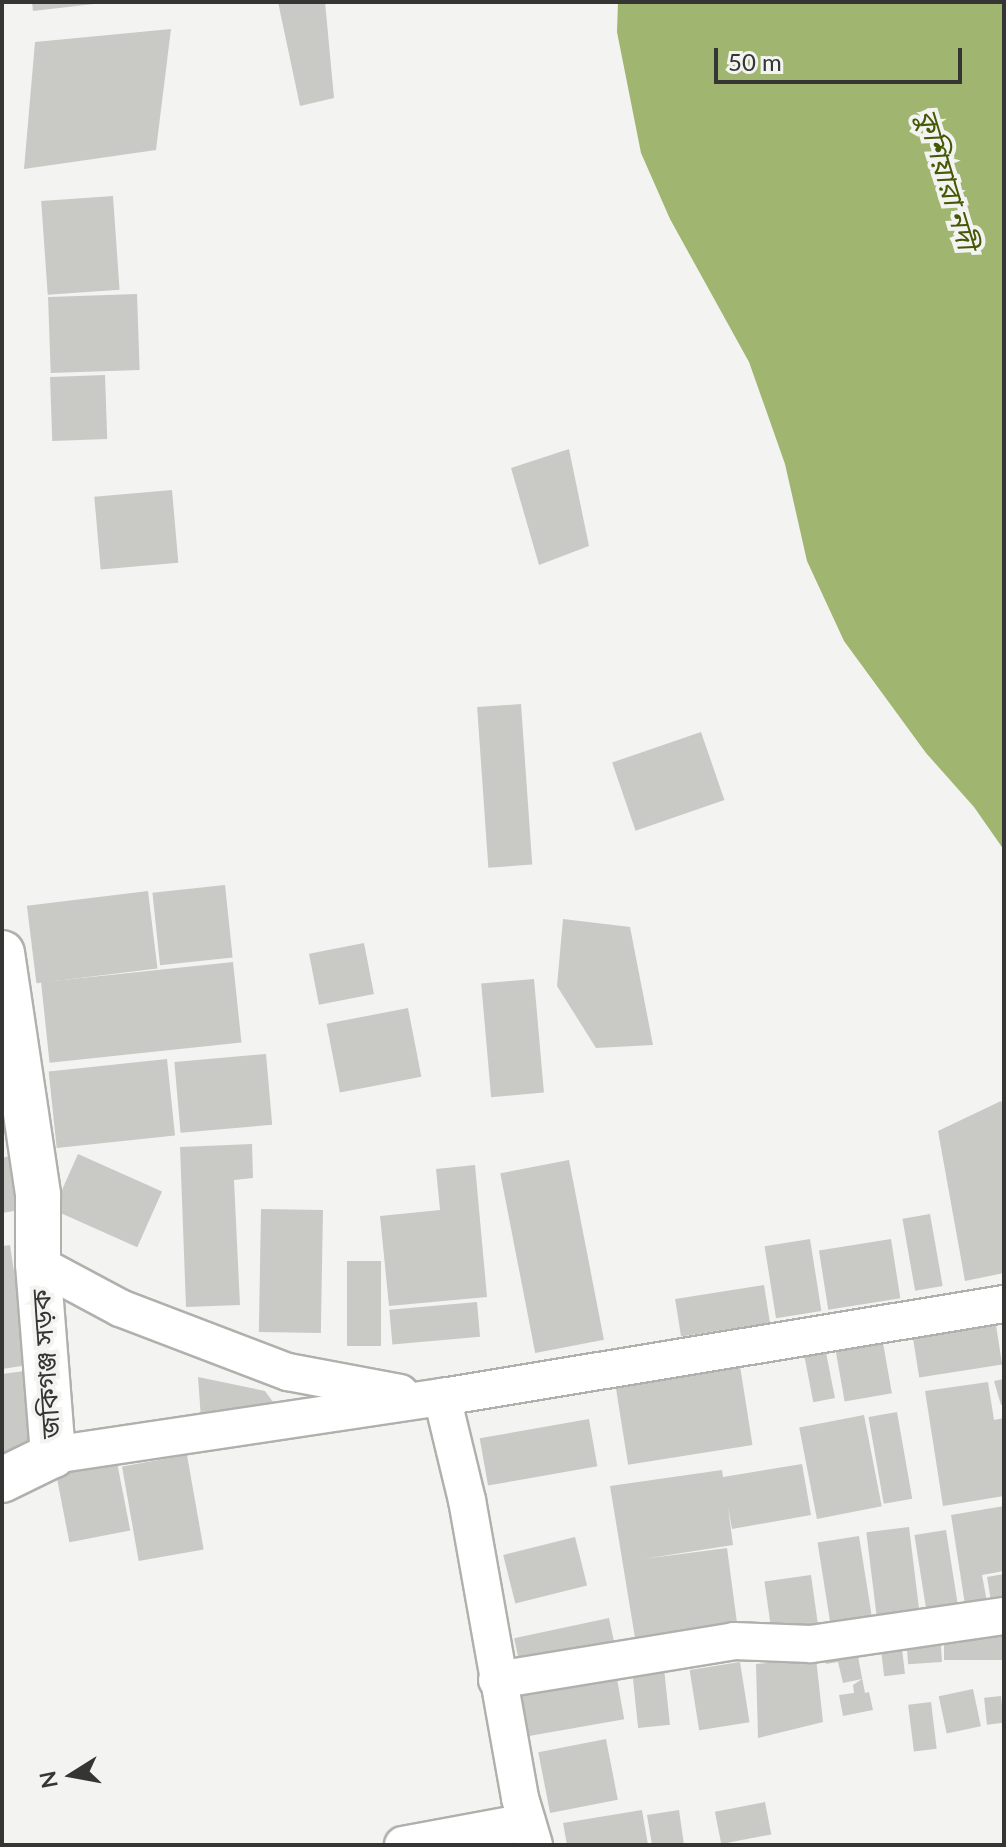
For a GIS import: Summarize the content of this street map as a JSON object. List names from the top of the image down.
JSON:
{
  "streets": {
    "main road": ["জকিগঞ্জ সড়ক"]
  },
  "water": ["কুশিয়ারা নদী"],
  "scale_bar": "50 m",
  "north": "left"
}
